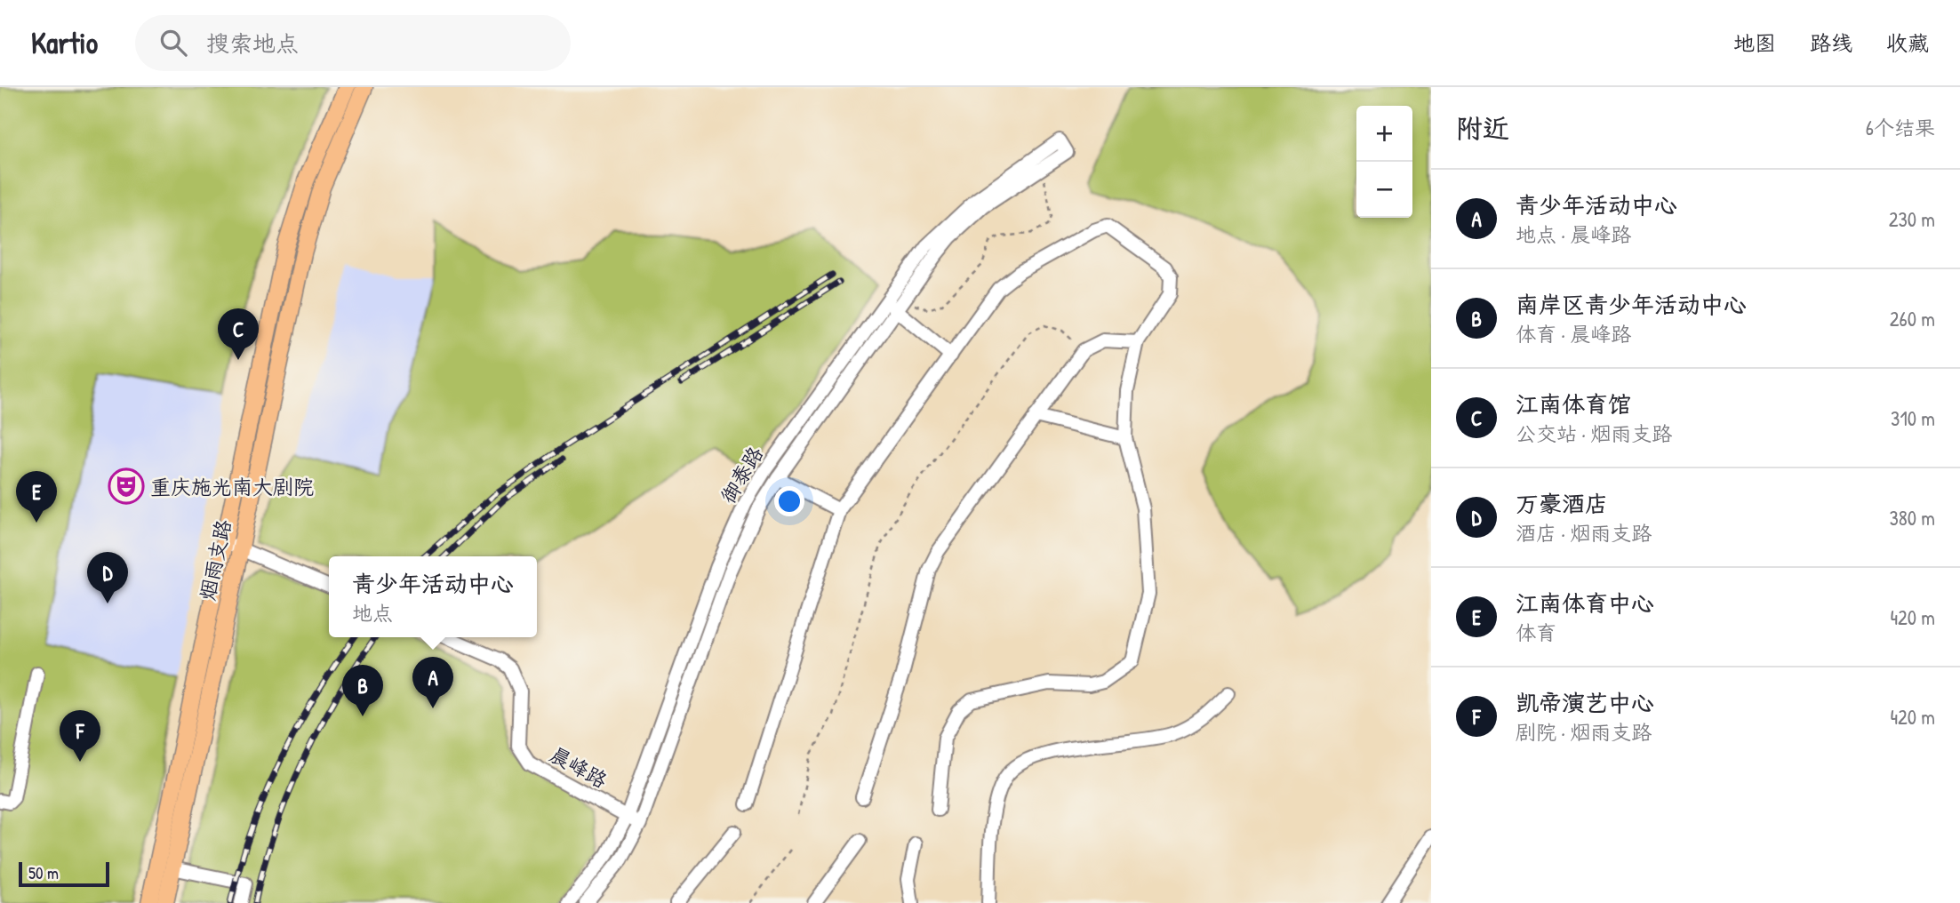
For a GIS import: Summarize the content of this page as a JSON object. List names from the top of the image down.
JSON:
{
  "streets": {
    "main road": ["烟雨支路"],
    "street": ["御泰路", "晨峰路"]
  },
  "crossings": [
    ["御泰路", "晨峰路"]
  ],
  "places": {
    "theatre": ["重庆施光南大剧院"]
  },
  "scale_bar": "50 m",
  "page": {
    "header": "Kartio",
    "search": "搜索地点",
    "nav": ["地图", "路线", "收藏"],
    "heading": ["附近", "6个结果"],
    "map_buttons": ["+", "−"],
    "list": [
      {
        "mark": "A",
        "name": "青少年活动中心",
        "note": "地点 · 晨峰路",
        "value": "230 m"
      },
      {
        "mark": "B",
        "name": "南岸区青少年活动中心",
        "note": "体育 · 晨峰路",
        "value": "260 m"
      },
      {
        "mark": "C",
        "name": "江南体育馆",
        "note": "公交站 · 烟雨支路",
        "value": "310 m"
      },
      {
        "mark": "D",
        "name": "万豪酒店",
        "note": "酒店 · 烟雨支路",
        "value": "380 m"
      },
      {
        "mark": "E",
        "name": "江南体育中心",
        "note": "体育",
        "value": "420 m"
      },
      {
        "mark": "F",
        "name": "凯帝演艺中心",
        "note": "剧院 · 烟雨支路",
        "value": "420 m"
      }
    ],
    "pins": [
      "C",
      "E",
      "D",
      "A",
      "B",
      "F"
    ],
    "popup": ["青少年活动中心", "地点"],
    "scale": "50 m"
  }
}
